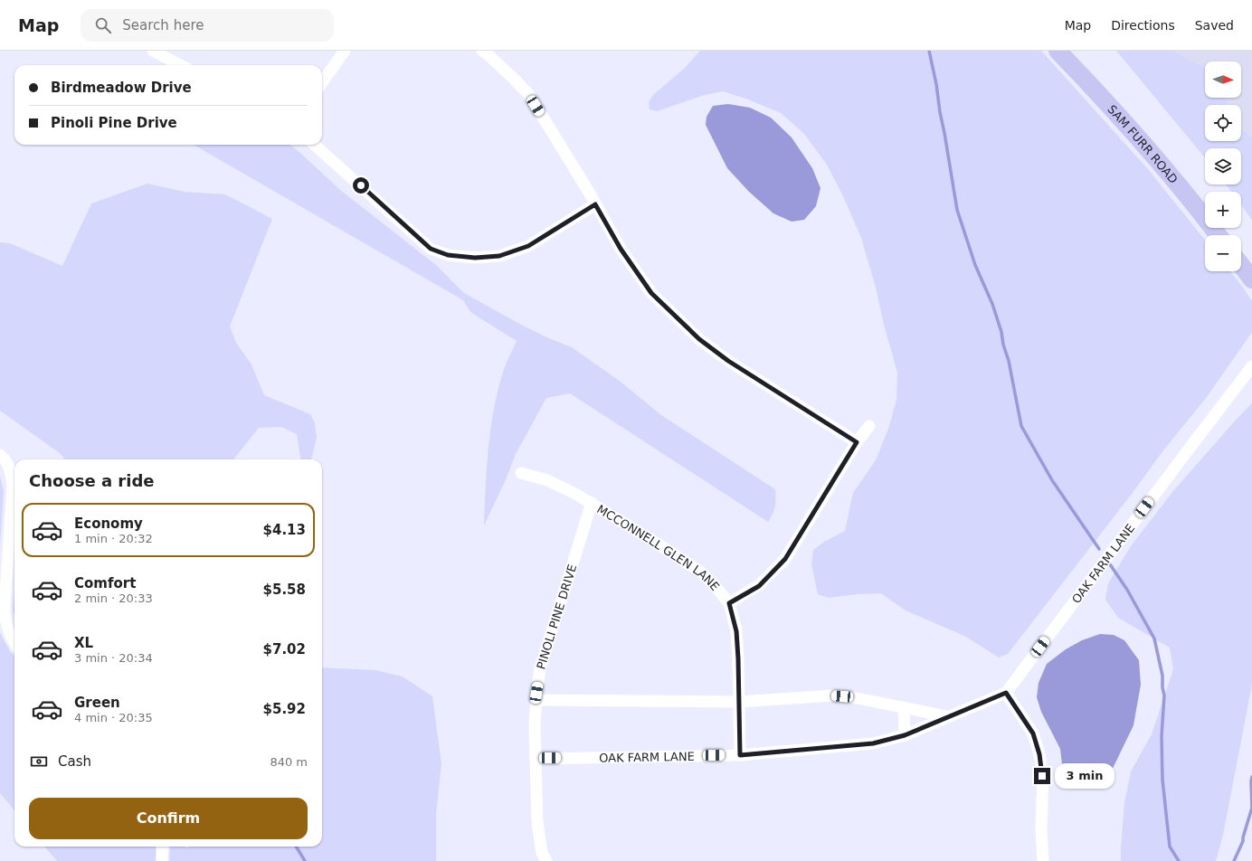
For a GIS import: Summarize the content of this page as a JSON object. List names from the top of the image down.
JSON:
{
  "streets": {
    "main road": ["SAM FURR ROAD"],
    "street": ["MCCONNELL GLEN LANE", "OAK FARM LANE", "PINOLI PINE DRIVE"]
  },
  "crossings": [
    ["MCCONNELL GLEN LANE", "OAK FARM LANE"],
    ["MCCONNELL GLEN LANE", "PINOLI PINE DRIVE"],
    ["OAK FARM LANE", "PINOLI PINE DRIVE"]
  ],
  "north": "right",
  "page": {
    "header": "Map",
    "search": "Search here",
    "nav": ["Map", "Directions", "Saved"],
    "map_buttons": ["+", "−"],
    "banner": ["Birdmeadow Drive", "Pinoli Pine Drive"],
    "heading": "Choose a ride",
    "list": [
      {
        "name": "Economy",
        "note": "1 min · 20:32",
        "value": "$4.13"
      },
      {
        "name": "Comfort",
        "note": "2 min · 20:33",
        "value": "$5.58"
      },
      {
        "name": "XL",
        "note": "3 min · 20:34",
        "value": "$7.02"
      },
      {
        "name": "Green",
        "note": "4 min · 20:35",
        "value": "$5.92"
      }
    ],
    "pay": ["Cash", "840 m"],
    "bubble": "3 min",
    "buttons": "Confirm"
  }
}
